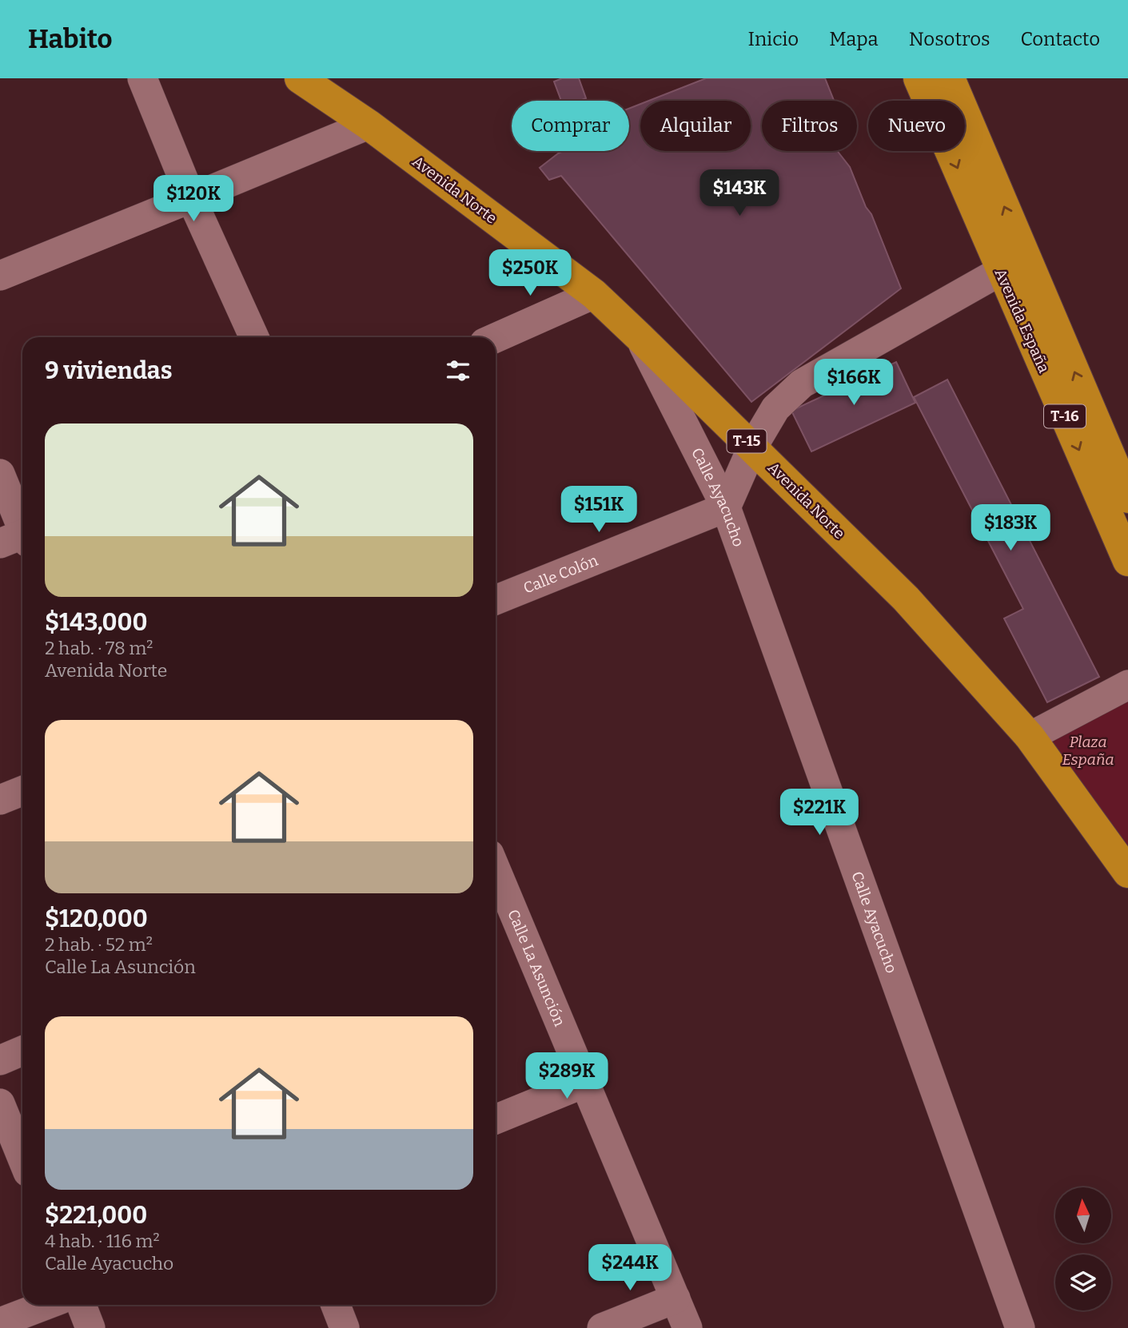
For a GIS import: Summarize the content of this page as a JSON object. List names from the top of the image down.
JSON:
{
  "streets": {
    "highway": [
      "Avenida Norte",
      "Avenida España",
      "T-16",
      "T-15"
    ],
    "street": ["Calle Ayacucho", "Calle Colón", "Calle La Asunción"]
  },
  "crossings": [
    ["Avenida Norte", "Calle Ayacucho"],
    ["Calle Ayacucho", "Calle Colón"]
  ],
  "parks": ["Plaza España"],
  "north": "top",
  "page": {
    "header": "Habito",
    "nav": [
      "Inicio",
      "Mapa",
      "Nosotros",
      "Contacto"
    ],
    "chip": [
      "Comprar",
      "Alquilar",
      "Filtros",
      "Nuevo"
    ],
    "price": [
      "$143K",
      "$120K",
      "$250K",
      "$166K",
      "$151K",
      "$183K",
      "$221K",
      "$289K",
      "$244K"
    ],
    "heading": "9 viviendas",
    "list": [
      {
        "name": "$143,000",
        "note": "2 hab. · 78 m² · Avenida Norte"
      },
      {
        "name": "$120,000",
        "note": "2 hab. · 52 m² · Calle La Asunción"
      },
      {
        "name": "$221,000",
        "note": "4 hab. · 116 m² · Calle Ayacucho"
      }
    ]
  }
}
